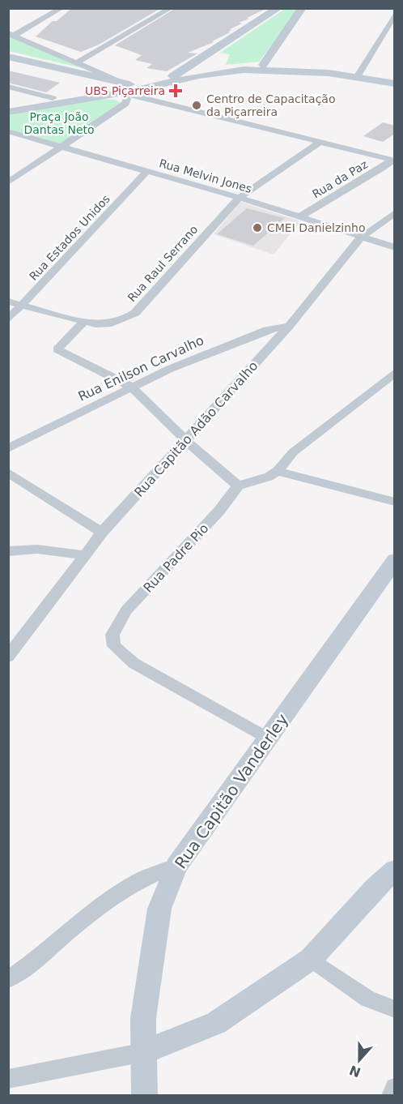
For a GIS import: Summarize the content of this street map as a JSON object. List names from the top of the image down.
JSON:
{
  "streets": {
    "street": [
      "Rua Melvin Jones",
      "Rua da Paz",
      "Rua Estados Unidos",
      "Rua Raul Serrano",
      "Rua Enilson Carvalho",
      "Rua Capitão Adão Carvalho",
      "Rua Padre Pio",
      "Rua Capitão Vanderley"
    ]
  },
  "crossings": [
    ["Rua Melvin Jones", "Rua da Paz"],
    ["Rua Melvin Jones", "Rua Estados Unidos"],
    ["Rua Melvin Jones", "Rua Raul Serrano"],
    ["Rua Melvin Jones", "Rua Capitão Adão Carvalho"],
    ["Rua Estados Unidos", "Rua Raul Serrano"],
    ["Rua Enilson Carvalho", "Rua Capitão Adão Carvalho"],
    ["Rua Padre Pio", "Rua Capitão Vanderley"]
  ],
  "parks": ["Praça João Dantas Neto"],
  "places": {
    "health": ["UBS Piçarreira"],
    "other": ["Centro de Capacitação da Piçarreira", "CMEI Danielzinho"]
  },
  "north": "bottom"
}
